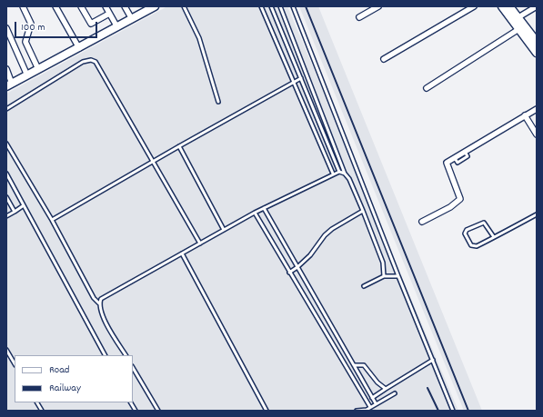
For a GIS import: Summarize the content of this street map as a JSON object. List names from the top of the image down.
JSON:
{
  "legend": ["Road", "Railway"],
  "scale_bar": "100 m"
}
